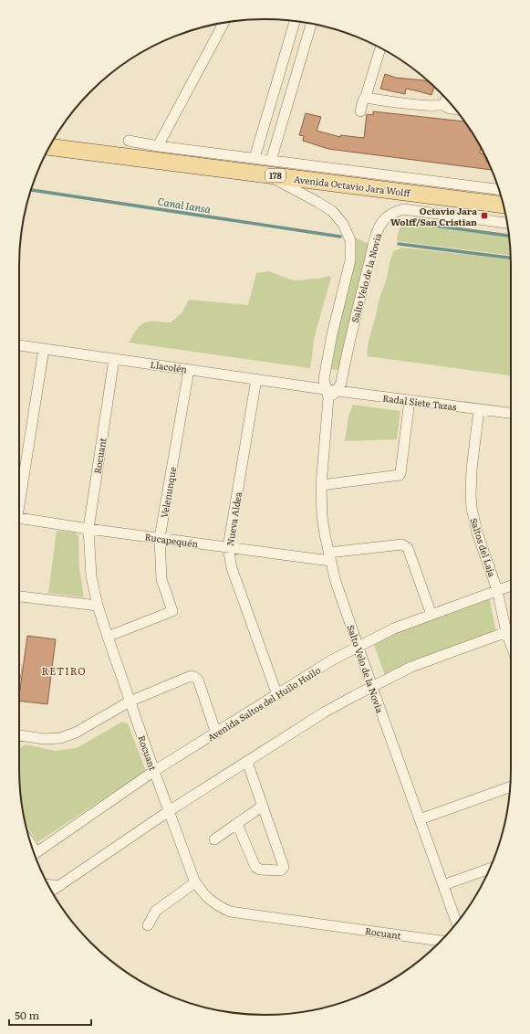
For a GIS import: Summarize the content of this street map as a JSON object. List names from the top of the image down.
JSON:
{
  "streets": {
    "main road": ["178", "Avenida Octavio Jara Wolff"],
    "street": [
      "Salto Velo de la Novia",
      "Llacolén",
      "Radal Siete Tazas",
      "Rocuant",
      "Velenunque",
      "Nueva Aldea",
      "Rucapequén",
      "Saltos del Laja",
      "Avenida Saltos del Huilo Huilo"
    ]
  },
  "crossings": [
    ["Avenida Octavio Jara Wolff", "Salto Velo de la Novia"],
    ["Salto Velo de la Novia", "Llacolén"],
    ["Salto Velo de la Novia", "Radal Siete Tazas"],
    ["Salto Velo de la Novia", "Rucapequén"],
    ["Salto Velo de la Novia", "Avenida Saltos del Huilo Huilo"],
    ["Llacolén", "Rocuant"],
    ["Llacolén", "Velenunque"],
    ["Llacolén", "Nueva Aldea"],
    ["Radal Siete Tazas", "Saltos del Laja"],
    ["Rocuant", "Velenunque"],
    ["Rocuant", "Rucapequén"],
    ["Rocuant", "Avenida Saltos del Huilo Huilo"],
    ["Velenunque", "Rucapequén"],
    ["Nueva Aldea", "Rucapequén"],
    ["Nueva Aldea", "Avenida Saltos del Huilo Huilo"],
    ["Rucapequén", "Avenida Saltos del Huilo Huilo"],
    ["Saltos del Laja", "Avenida Saltos del Huilo Huilo"]
  ],
  "districts": ["RETIRO"],
  "water": ["Canal Iansa"],
  "places": {
    "transit": ["Octavio Jara Wolff/San Cristian"]
  },
  "scale_bar": "50 m"
}
